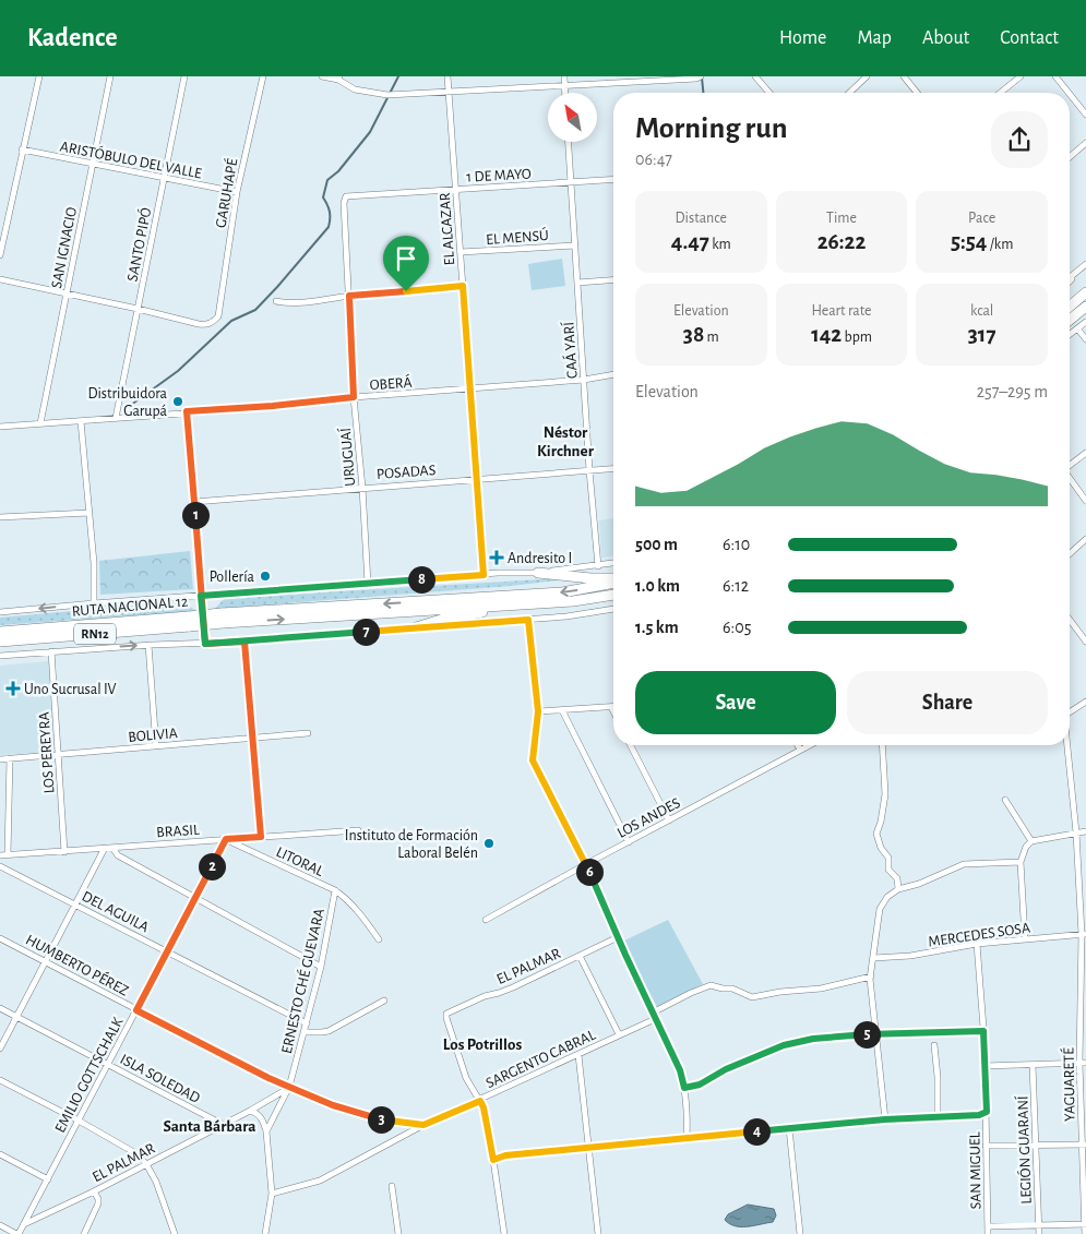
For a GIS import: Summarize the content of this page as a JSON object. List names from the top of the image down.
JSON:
{
  "streets": {
    "highway": ["RUTA NACIONAL 12", "RN12"],
    "street": [
      "ARISTÓBULO DEL VALLE",
      "1 DE MAYO",
      "GARUHAPÉ",
      "EL ALCAZAR",
      "EL MENSÚ",
      "SANTO PIPÓ",
      "SAN IGNACIO",
      "CAÁ YARÍ",
      "OBERÁ",
      "URUGUAÍ",
      "POSADAS",
      "BOLIVIA",
      "LOS PEREYRA",
      "LOS ANDES",
      "BRASIL",
      "LITORAL",
      "DEL AGUILA",
      "MERCEDES SOSA",
      "HUMBERTO PÉREZ",
      "EL PALMAR",
      "ERNESTO CHÉ GUEVARA",
      "SARGENTO CABRAL",
      "EMILIO GOTTSCHALK",
      "ISLA SOLEDAD",
      "YAGUARETÉ",
      "LEGIÓN GUARANÍ",
      "SAN MIGUEL"
    ]
  },
  "crossings": [
    ["ARISTÓBULO DEL VALLE", "GARUHAPÉ"],
    ["ARISTÓBULO DEL VALLE", "SANTO PIPÓ"],
    ["ARISTÓBULO DEL VALLE", "SAN IGNACIO"],
    ["1 DE MAYO", "EL ALCAZAR"],
    ["1 DE MAYO", "CAÁ YARÍ"],
    ["1 DE MAYO", "URUGUAÍ"],
    ["GARUHAPÉ", "SANTO PIPÓ"],
    ["EL ALCAZAR", "EL MENSÚ"],
    ["EL ALCAZAR", "OBERÁ"],
    ["EL ALCAZAR", "POSADAS"],
    ["EL MENSÚ", "CAÁ YARÍ"],
    ["SANTO PIPÓ", "OBERÁ"],
    ["SAN IGNACIO", "OBERÁ"],
    ["CAÁ YARÍ", "OBERÁ"],
    ["CAÁ YARÍ", "POSADAS"],
    ["OBERÁ", "URUGUAÍ"],
    ["URUGUAÍ", "POSADAS"],
    ["BOLIVIA", "LOS PEREYRA"],
    ["LOS PEREYRA", "BRASIL"],
    ["BRASIL", "LITORAL"],
    ["BRASIL", "EMILIO GOTTSCHALK"],
    ["LITORAL", "ERNESTO CHÉ GUEVARA"],
    ["LITORAL", "EMILIO GOTTSCHALK"],
    ["DEL AGUILA", "ERNESTO CHÉ GUEVARA"],
    ["DEL AGUILA", "EMILIO GOTTSCHALK"],
    ["MERCEDES SOSA", "YAGUARETÉ"],
    ["MERCEDES SOSA", "SAN MIGUEL"],
    ["HUMBERTO PÉREZ", "EL PALMAR"],
    ["HUMBERTO PÉREZ", "ERNESTO CHÉ GUEVARA"],
    ["HUMBERTO PÉREZ", "SARGENTO CABRAL"],
    ["HUMBERTO PÉREZ", "EMILIO GOTTSCHALK"],
    ["EL PALMAR", "ERNESTO CHÉ GUEVARA"],
    ["EL PALMAR", "SARGENTO CABRAL"],
    ["EL PALMAR", "EMILIO GOTTSCHALK"],
    ["EL PALMAR", "ISLA SOLEDAD"],
    ["EMILIO GOTTSCHALK", "ISLA SOLEDAD"]
  ],
  "districts": ["Néstor Kirchner", "Los Potrillos", "Santa Bárbara"],
  "places": {
    "other": ["Distribuidora Garupá", "Pollería", "Instituto de Formación Laboral Belén"],
    "health": ["Andresito I", "Uno Sucrusal IV"]
  },
  "north": "top left",
  "page": {
    "header": "Kadence",
    "nav": [
      "Home",
      "Map",
      "About",
      "Contact"
    ],
    "heading": ["Morning run", "06:47"],
    "stats": [
      ["Distance", "4.47 km"],
      ["Time", "26:22"],
      ["Pace", "5:54 /km"],
      ["Elevation", "38 m"],
      ["Heart rate", "142 bpm"],
      ["kcal", "317"]
    ],
    "chart": ["Elevation", "257–295 m"],
    "pins": [
      "1",
      "8",
      "7",
      "2",
      "6",
      "5",
      "3",
      "4"
    ],
    "list": [
      {
        "name": "500 m",
        "note": "6:10"
      },
      {
        "name": "1.0 km",
        "note": "6:12"
      },
      {
        "name": "1.5 km",
        "note": "6:05"
      }
    ],
    "buttons": ["Save", "Share"]
  }
}
